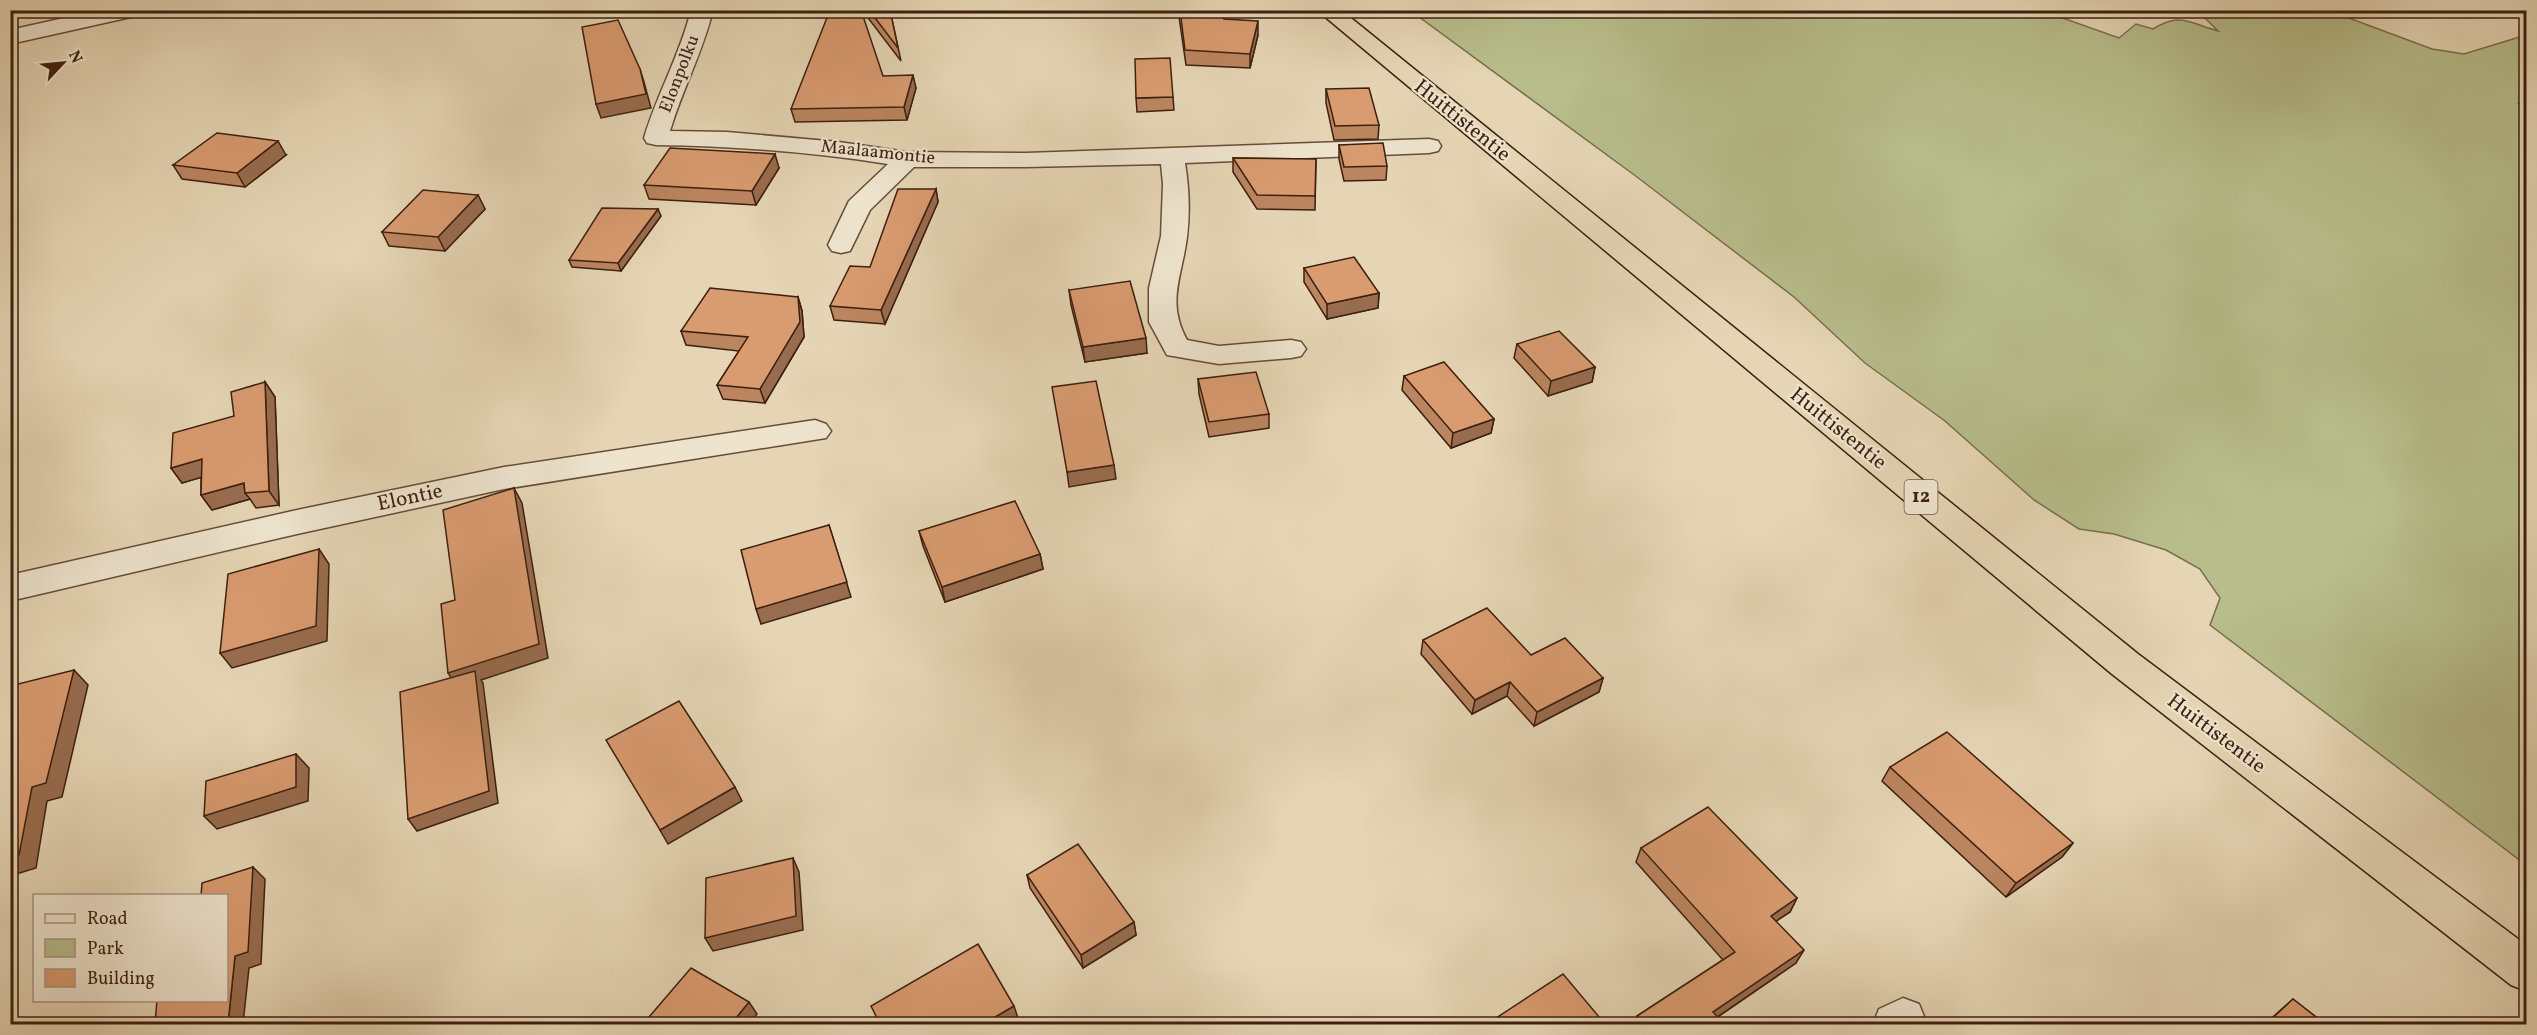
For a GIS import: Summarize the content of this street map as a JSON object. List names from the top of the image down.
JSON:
{
  "streets": {
    "highway": ["Huittistentie", "12"],
    "street": ["Elonpolku", "Maalaamontie", "Elontie"]
  },
  "crossings": [
    ["Elonpolku", "Maalaamontie"]
  ],
  "legend": ["Road", "Park", "Building"],
  "north": "top right"
}
